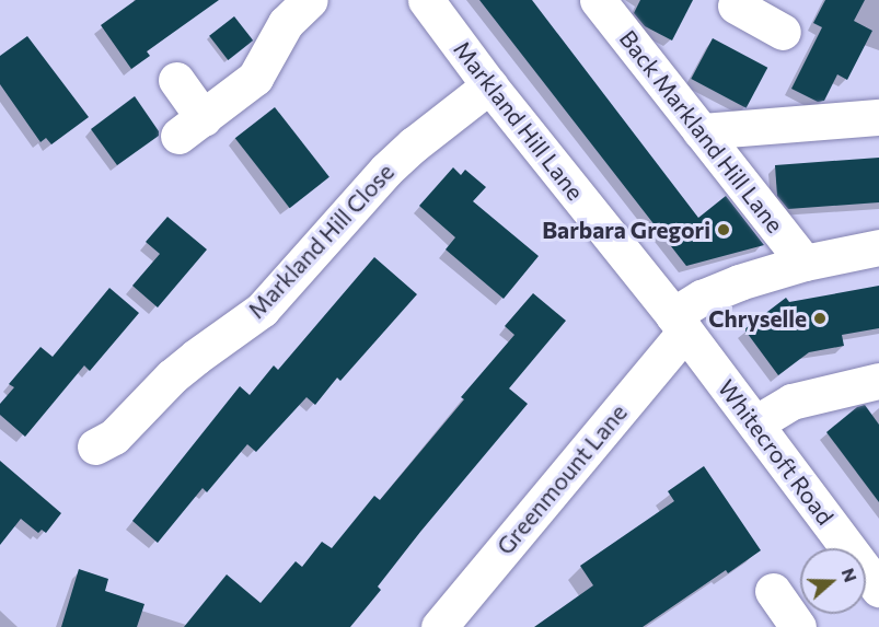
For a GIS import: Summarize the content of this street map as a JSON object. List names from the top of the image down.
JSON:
{
  "streets": {
    "street": [
      "Markland Hill Lane",
      "Back Markland Hill Lane",
      "Markland Hill Close",
      "Whitecroft Road",
      "Greenmount Lane"
    ]
  },
  "crossings": [
    ["Markland Hill Lane", "Markland Hill Close"],
    ["Markland Hill Lane", "Whitecroft Road"],
    ["Markland Hill Lane", "Greenmount Lane"],
    ["Whitecroft Road", "Greenmount Lane"]
  ],
  "places": ["Barbara Gregori", "Chryselle"],
  "north": "right"
}
